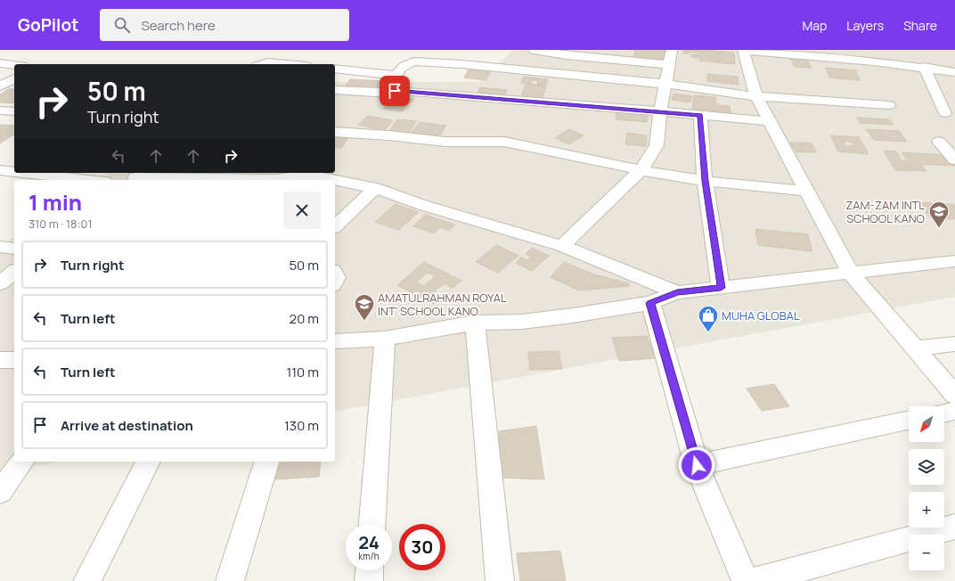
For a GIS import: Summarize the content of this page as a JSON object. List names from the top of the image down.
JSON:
{
  "places": {
    "school or university": ["ZAM-ZAM INTL SCHOOL KANO", "AMATULRAHMAN ROYAL INT' SCHOOL KANO"],
    "shop": ["MUHA GLOBAL"]
  },
  "north": "bottom left",
  "page": {
    "header": "GoPilot",
    "search": "Search here",
    "nav": ["Map", "Layers", "Share"],
    "turn": ["50 m", "Turn right"],
    "heading": ["1 min", "310 m · 18:01"],
    "list": [
      {
        "name": "Turn right",
        "value": "50 m"
      },
      {
        "name": "Turn left",
        "value": "20 m"
      },
      {
        "name": "Turn left",
        "value": "110 m"
      },
      {
        "name": "Arrive at destination",
        "value": "130 m"
      }
    ],
    "map_buttons": ["+", "−"],
    "speed": "24 km/h",
    "limit": "30"
  }
}
